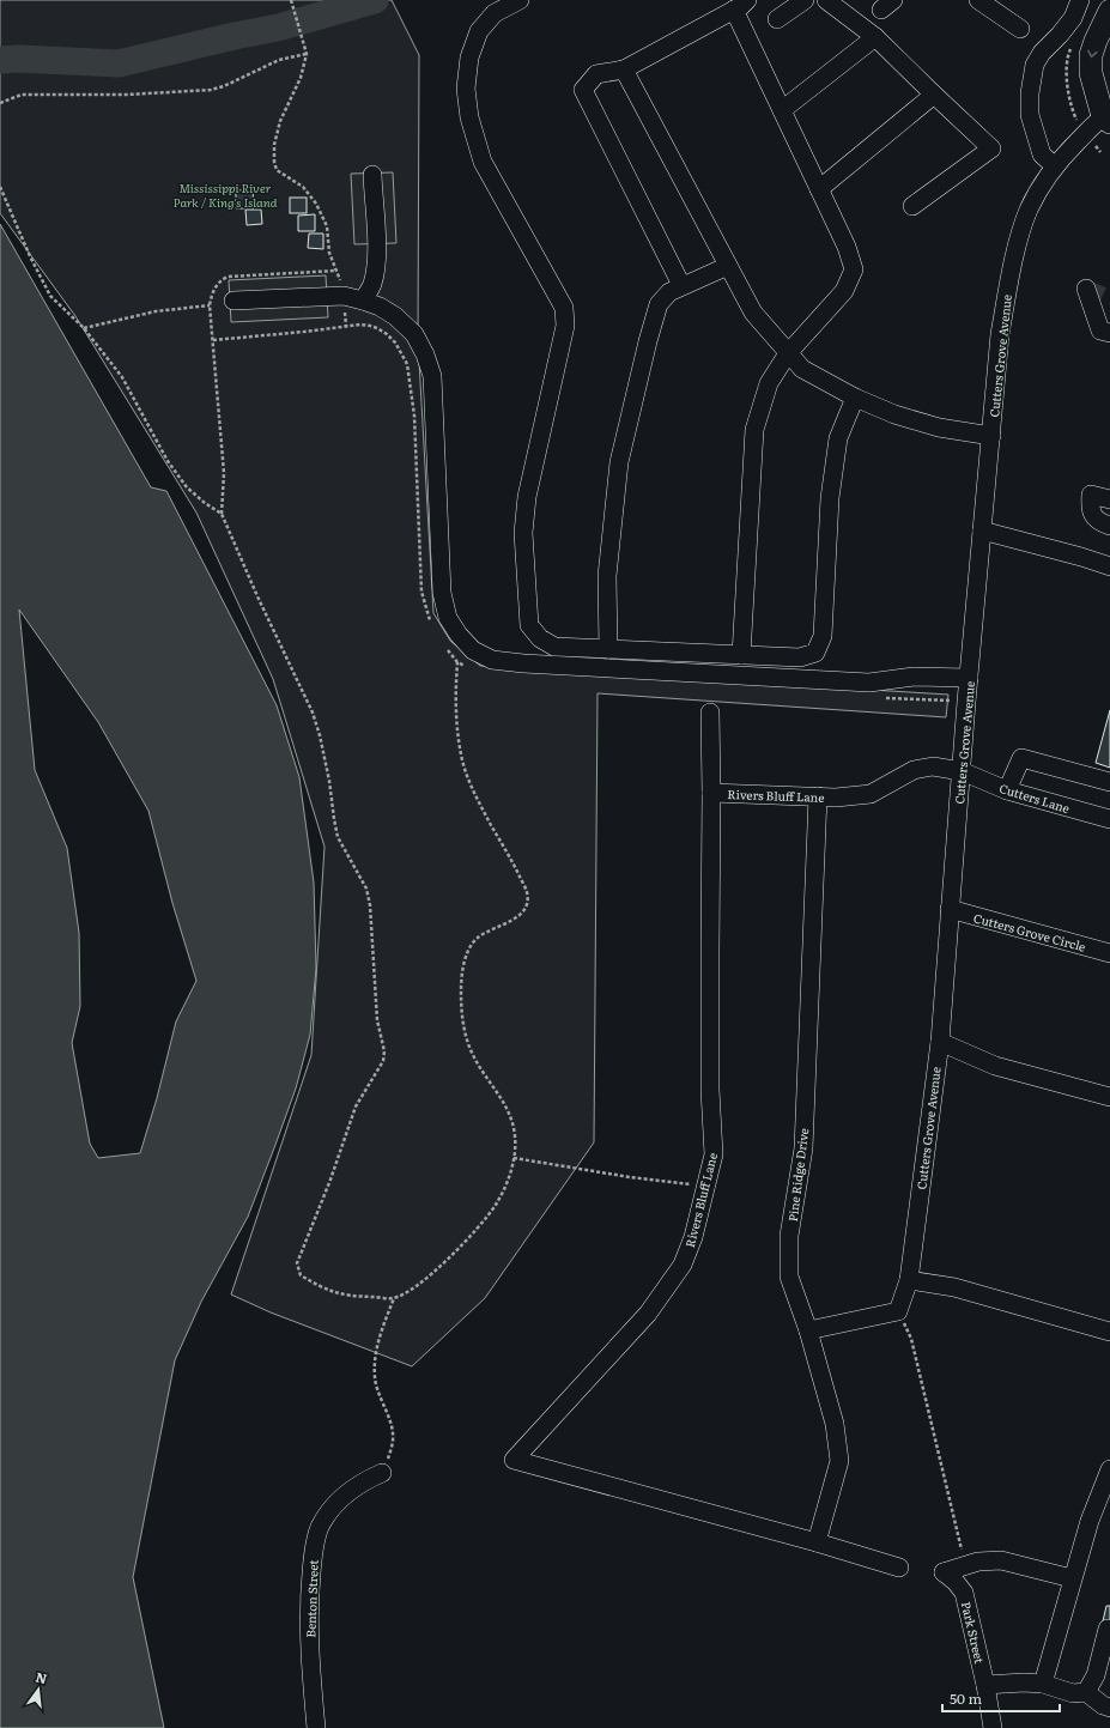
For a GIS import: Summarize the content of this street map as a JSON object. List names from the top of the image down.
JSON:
{
  "streets": {
    "street": [
      "Cutters Grove Avenue",
      "Rivers Bluff Lane",
      "Cutters Lane",
      "Cutters Grove Circle",
      "Pine Ridge Drive",
      "Benton Street",
      "Park Street"
    ]
  },
  "crossings": [
    ["Cutters Grove Avenue", "Rivers Bluff Lane"],
    ["Cutters Grove Avenue", "Cutters Lane"],
    ["Cutters Grove Avenue", "Cutters Grove Circle"],
    ["Rivers Bluff Lane", "Cutters Lane"],
    ["Rivers Bluff Lane", "Pine Ridge Drive"]
  ],
  "parks": ["Mississippi River Park / King's Island"],
  "scale_bar": "50 m",
  "north": "top"
}
